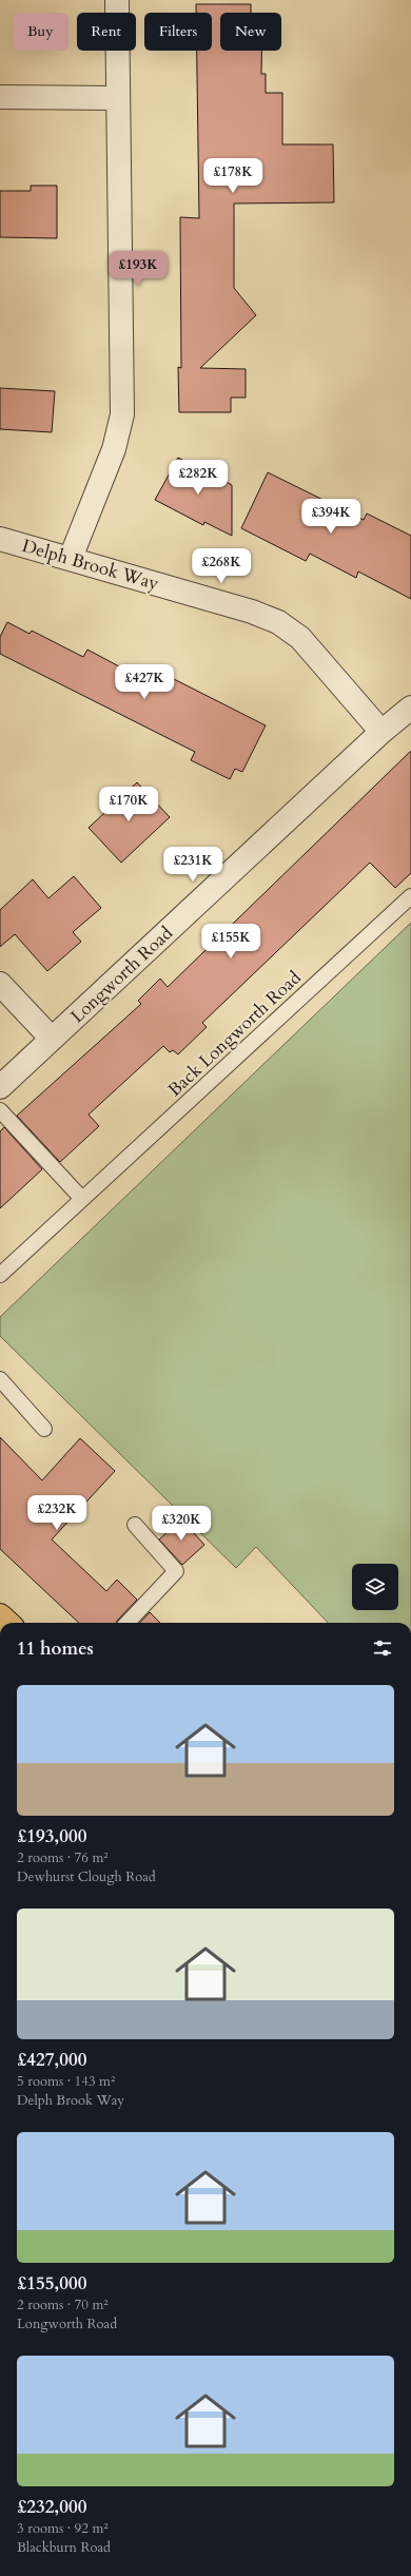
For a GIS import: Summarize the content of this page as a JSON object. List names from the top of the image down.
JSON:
{
  "streets": {
    "street": ["Delph Brook Way", "Longworth Road"],
    "lane": ["Back Longworth Road"]
  },
  "crossings": [
    ["Delph Brook Way", "Longworth Road"]
  ],
  "page": {
    "chip": [
      "Buy",
      "Rent",
      "Filters",
      "New"
    ],
    "price": [
      "£178K",
      "£193K",
      "£282K",
      "£394K",
      "£268K",
      "£427K",
      "£170K",
      "£231K",
      "£155K",
      "£232K",
      "£320K"
    ],
    "heading": "11 homes",
    "list": [
      {
        "name": "£193,000",
        "note": "2 rooms · 76 m² · Dewhurst Clough Road"
      },
      {
        "name": "£427,000",
        "note": "5 rooms · 143 m² · Delph Brook Way"
      },
      {
        "name": "£155,000",
        "note": "2 rooms · 70 m² · Longworth Road"
      },
      {
        "name": "£232,000",
        "note": "3 rooms · 92 m² · Blackburn Road"
      }
    ]
  }
}
